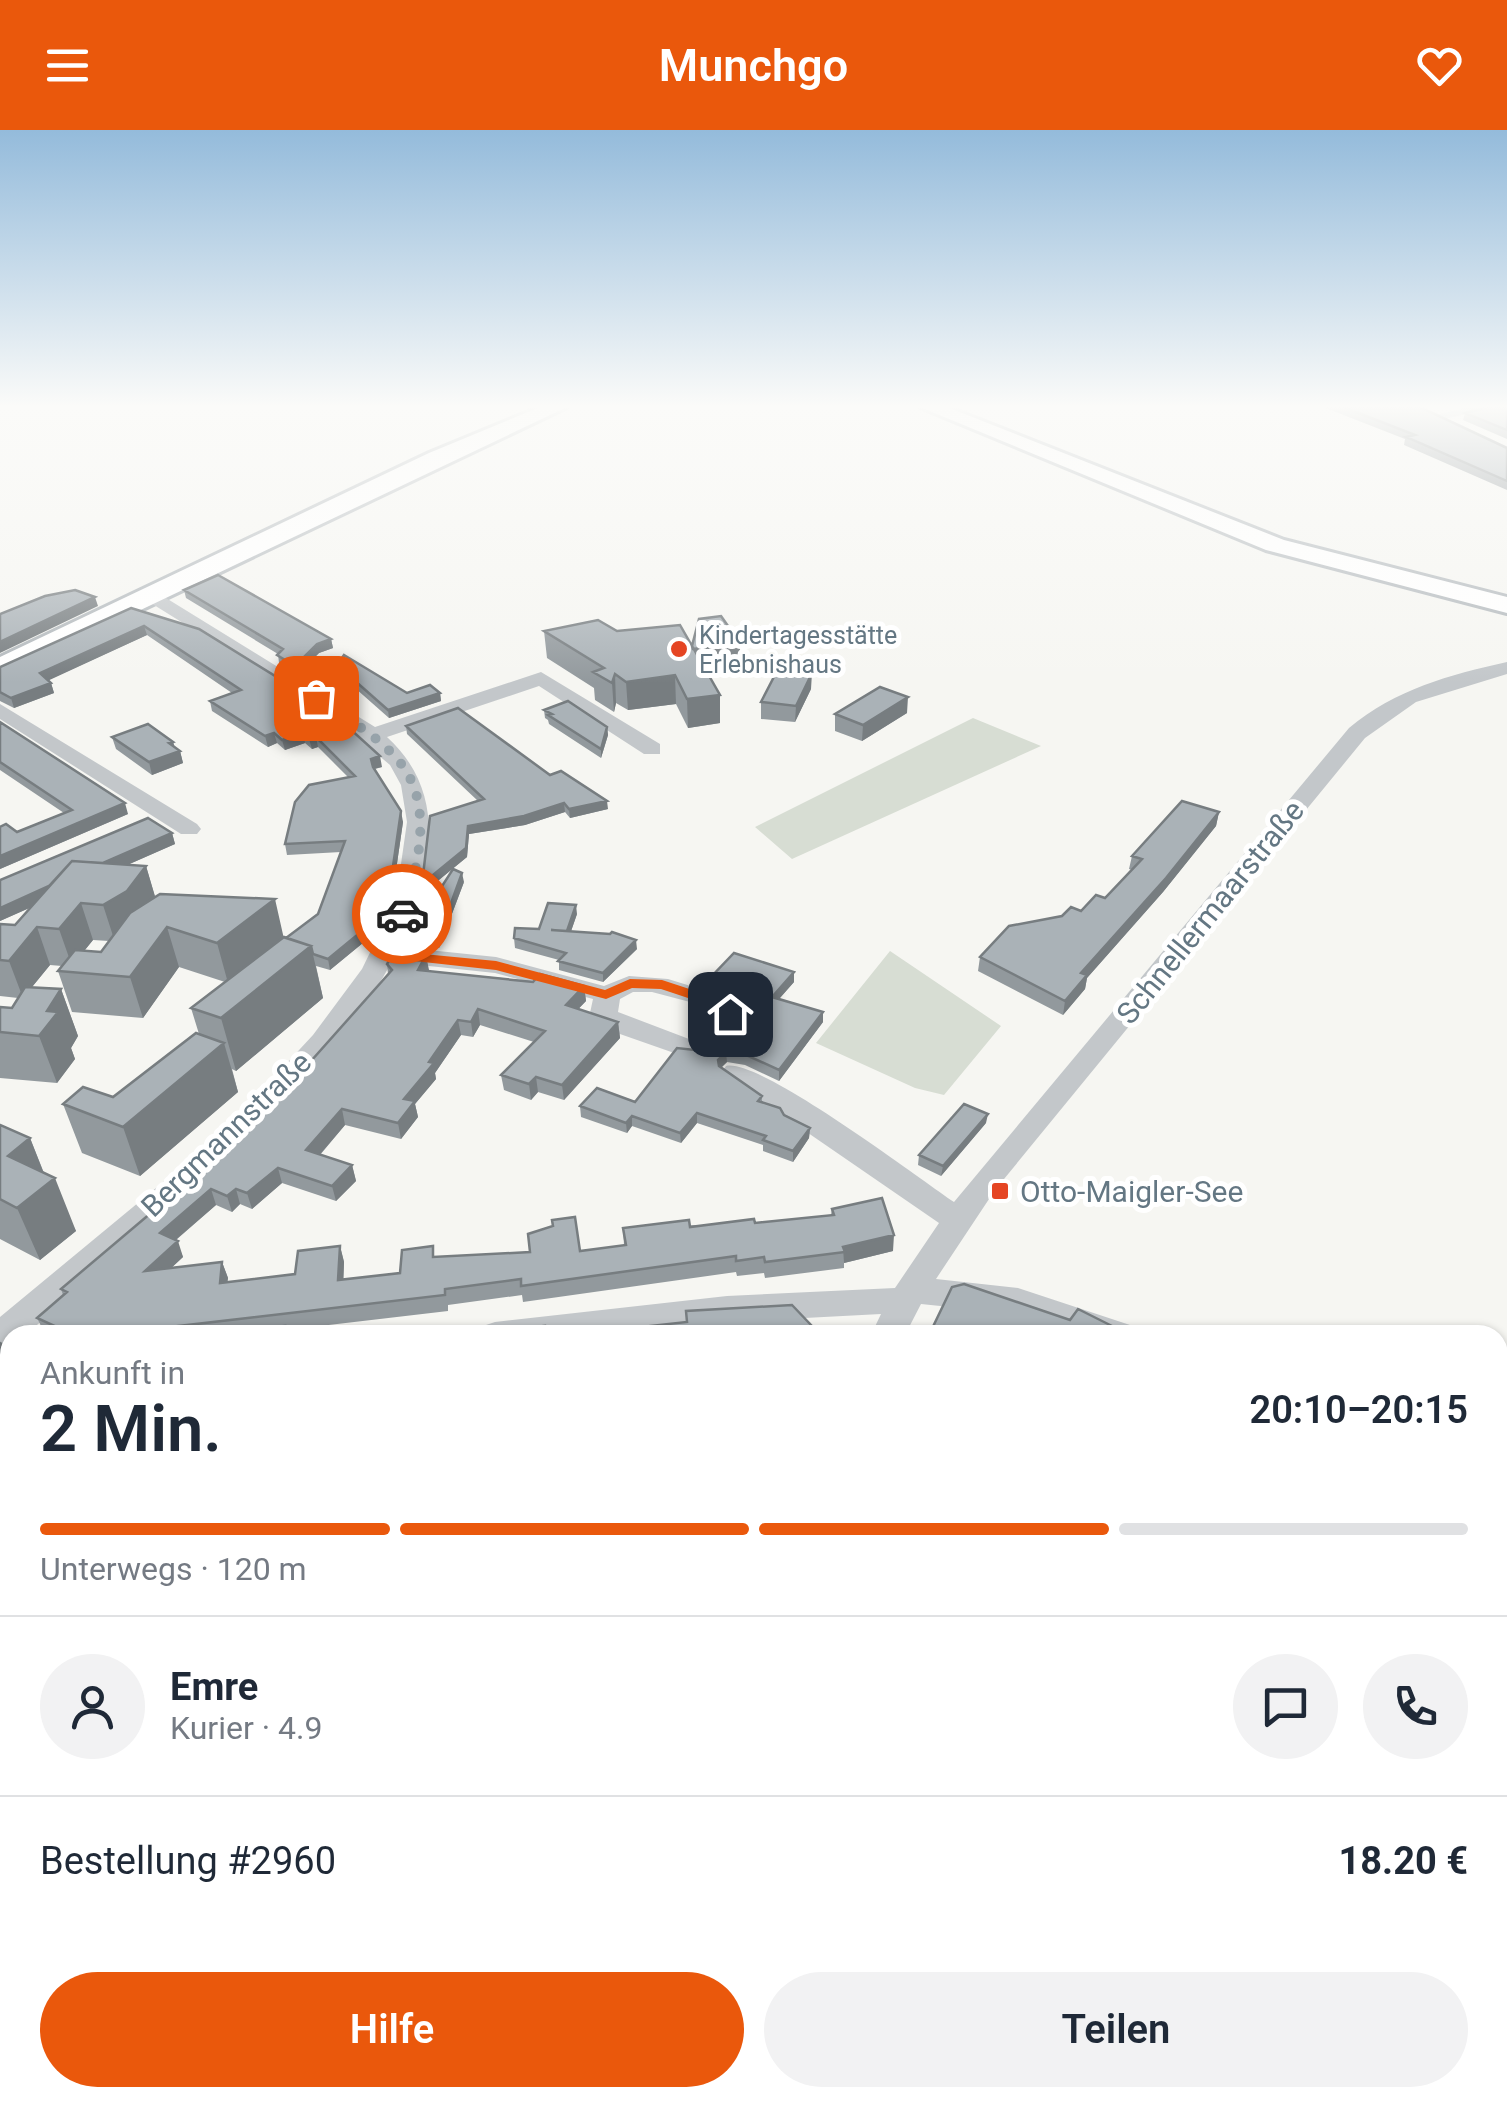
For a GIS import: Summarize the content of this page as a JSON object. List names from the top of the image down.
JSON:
{
  "streets": {
    "street": ["Schnellermaarstraße", "Bergmannstraße"]
  },
  "places": {
    "other": ["Kindertagesstätte Erlebnishaus"],
    "transit": ["Otto-Maigler-See"]
  },
  "page": {
    "header": "Munchgo",
    "heading": ["2 Min.", "Ankunft in", "20:10–20:15"],
    "panel": [
      "Emre",
      "Kurier · 4.9",
      "Bestellung #2960",
      "18.20 €"
    ],
    "bar": "Unterwegs · 120 m",
    "buttons": ["Hilfe", "Teilen"]
  }
}
